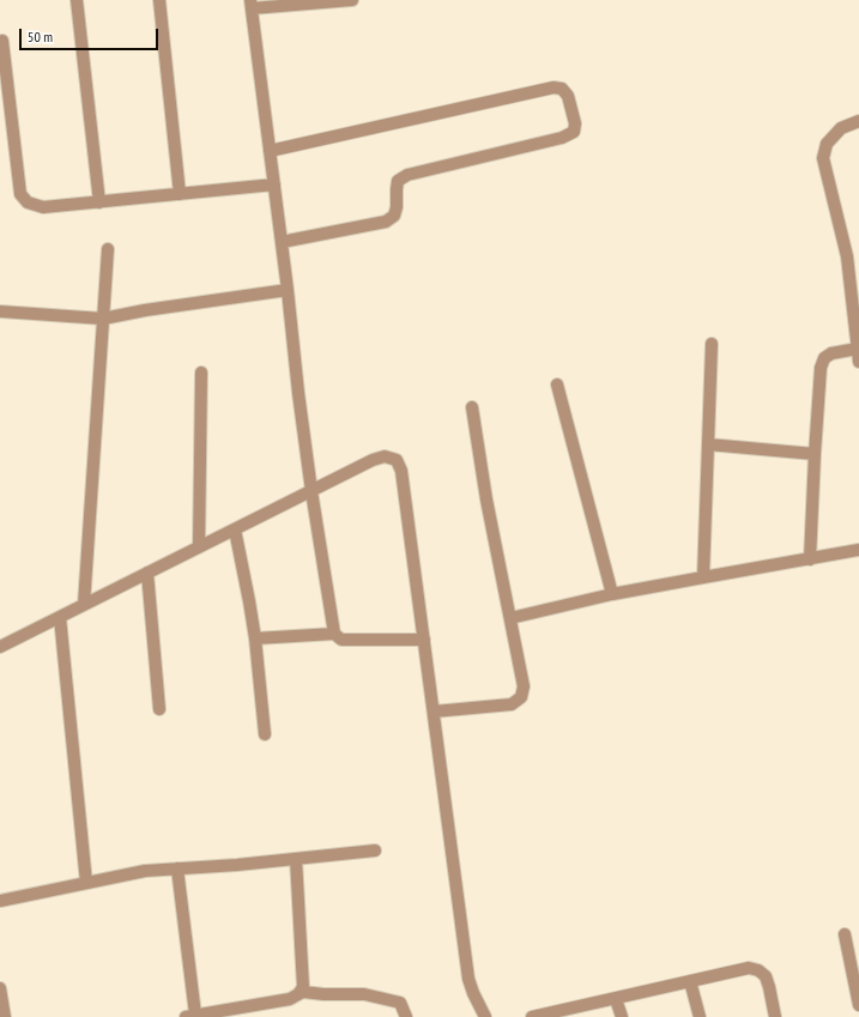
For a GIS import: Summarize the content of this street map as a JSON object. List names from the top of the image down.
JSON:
{
  "scale_bar": "50 m"
}
